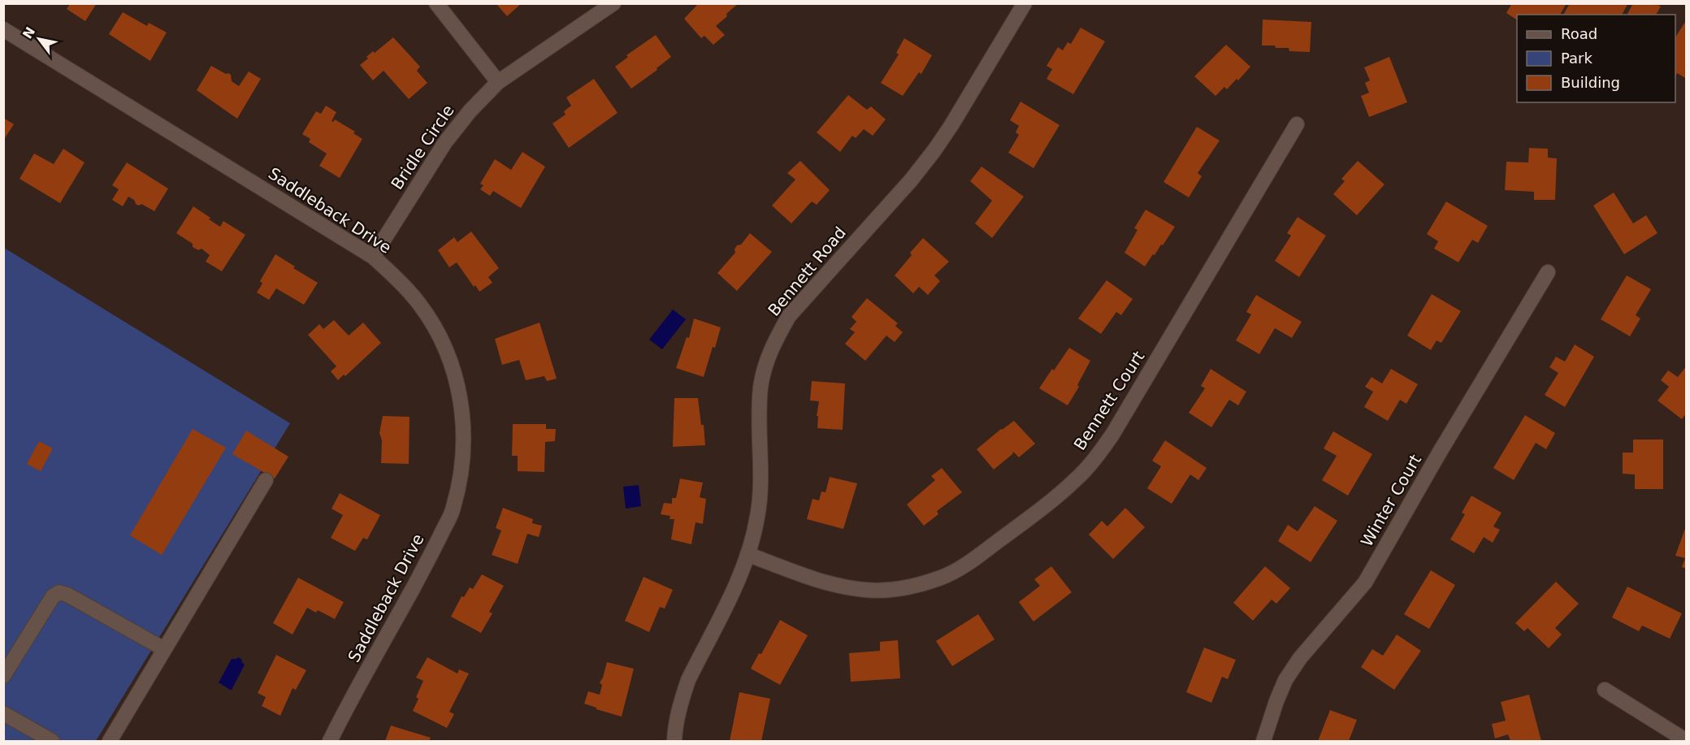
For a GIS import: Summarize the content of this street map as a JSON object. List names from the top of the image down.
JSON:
{
  "streets": {
    "street": [
      "Bridle Circle",
      "Saddleback Drive",
      "Bennett Road",
      "Bennett Court",
      "Winter Court"
    ]
  },
  "crossings": [
    ["Bridle Circle", "Saddleback Drive"],
    ["Bennett Road", "Bennett Court"]
  ],
  "legend": ["Road", "Park", "Building"],
  "north": "top left"
}
